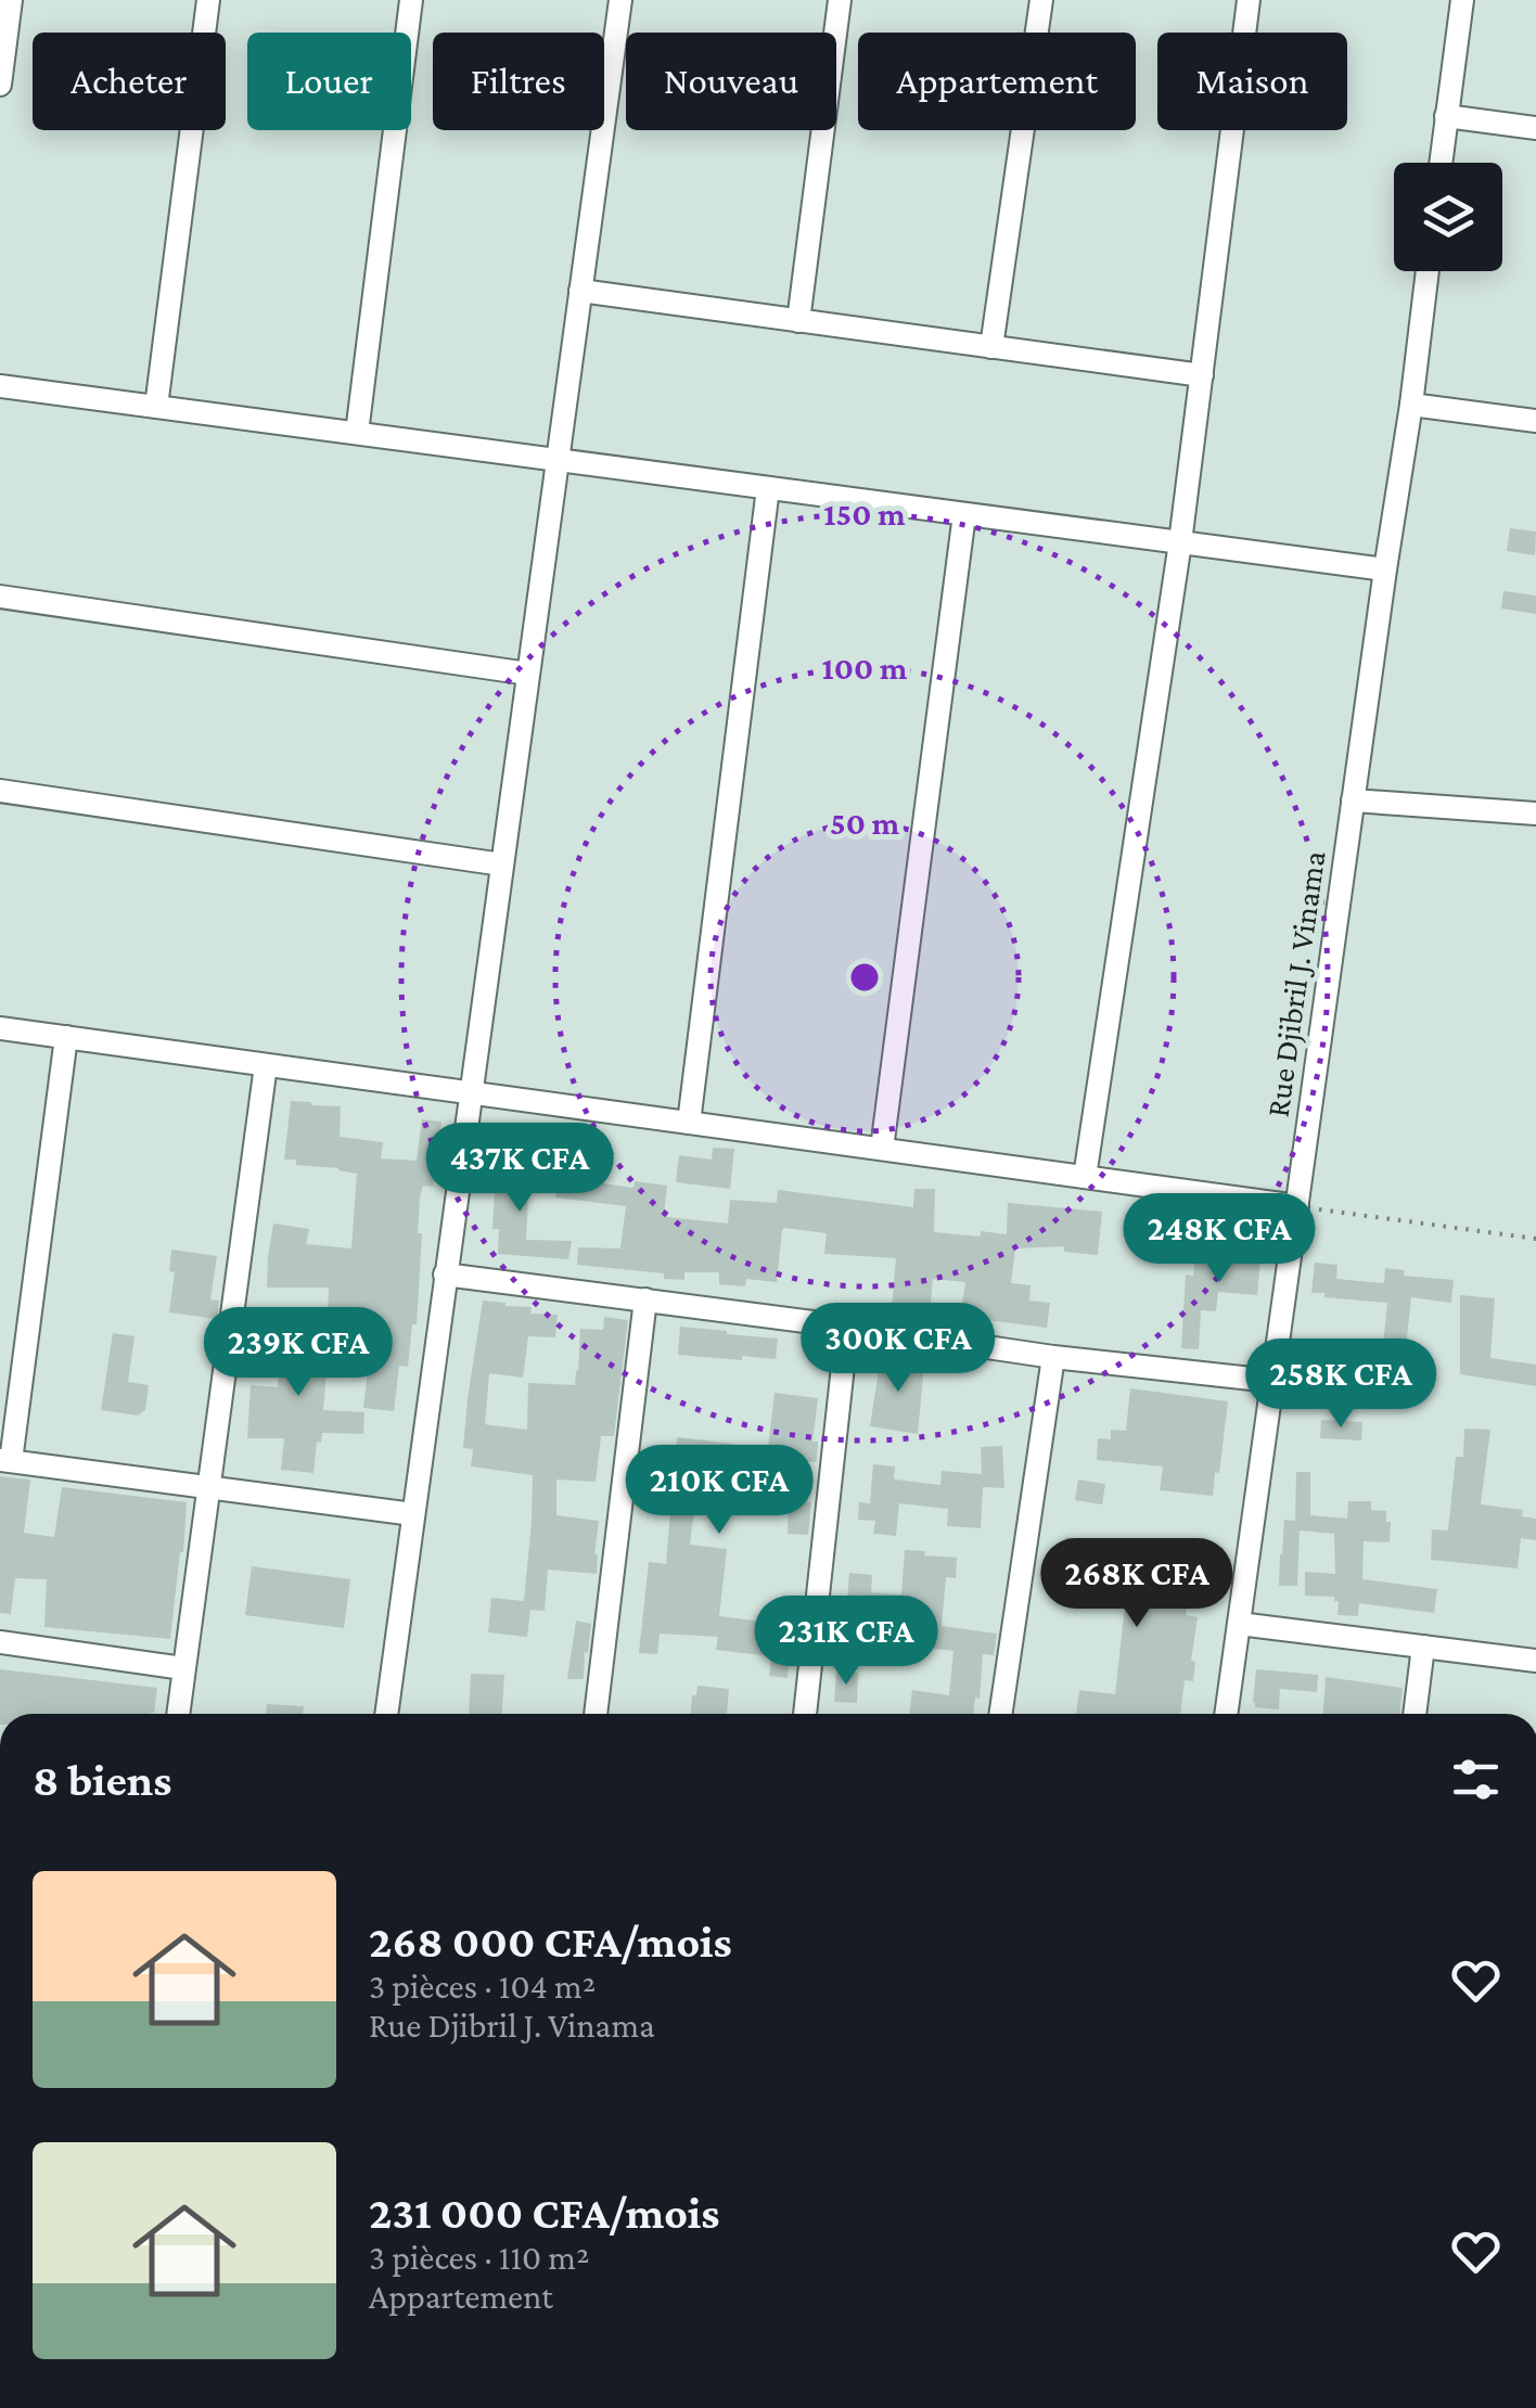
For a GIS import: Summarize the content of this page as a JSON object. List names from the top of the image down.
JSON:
{
  "streets": {
    "street": ["Rue Djibril J. Vinama"]
  },
  "page": {
    "chip": [
      "Acheter",
      "Louer",
      "Filtres",
      "Nouveau",
      "Appartement",
      "Maison"
    ],
    "price": [
      "437K CFA",
      "248K CFA",
      "300K CFA",
      "239K CFA",
      "258K CFA",
      "210K CFA",
      "268K CFA",
      "231K CFA"
    ],
    "heading": "8 biens",
    "list": [
      {
        "name": "268 000 CFA/mois",
        "note": "3 pièces · 104 m² · Rue Djibril J. Vinama"
      },
      {
        "name": "231 000 CFA/mois",
        "note": "3 pièces · 110 m² · Appartement"
      }
    ]
  },
  "rings": ["150 m", "100 m", "50 m"]
}
